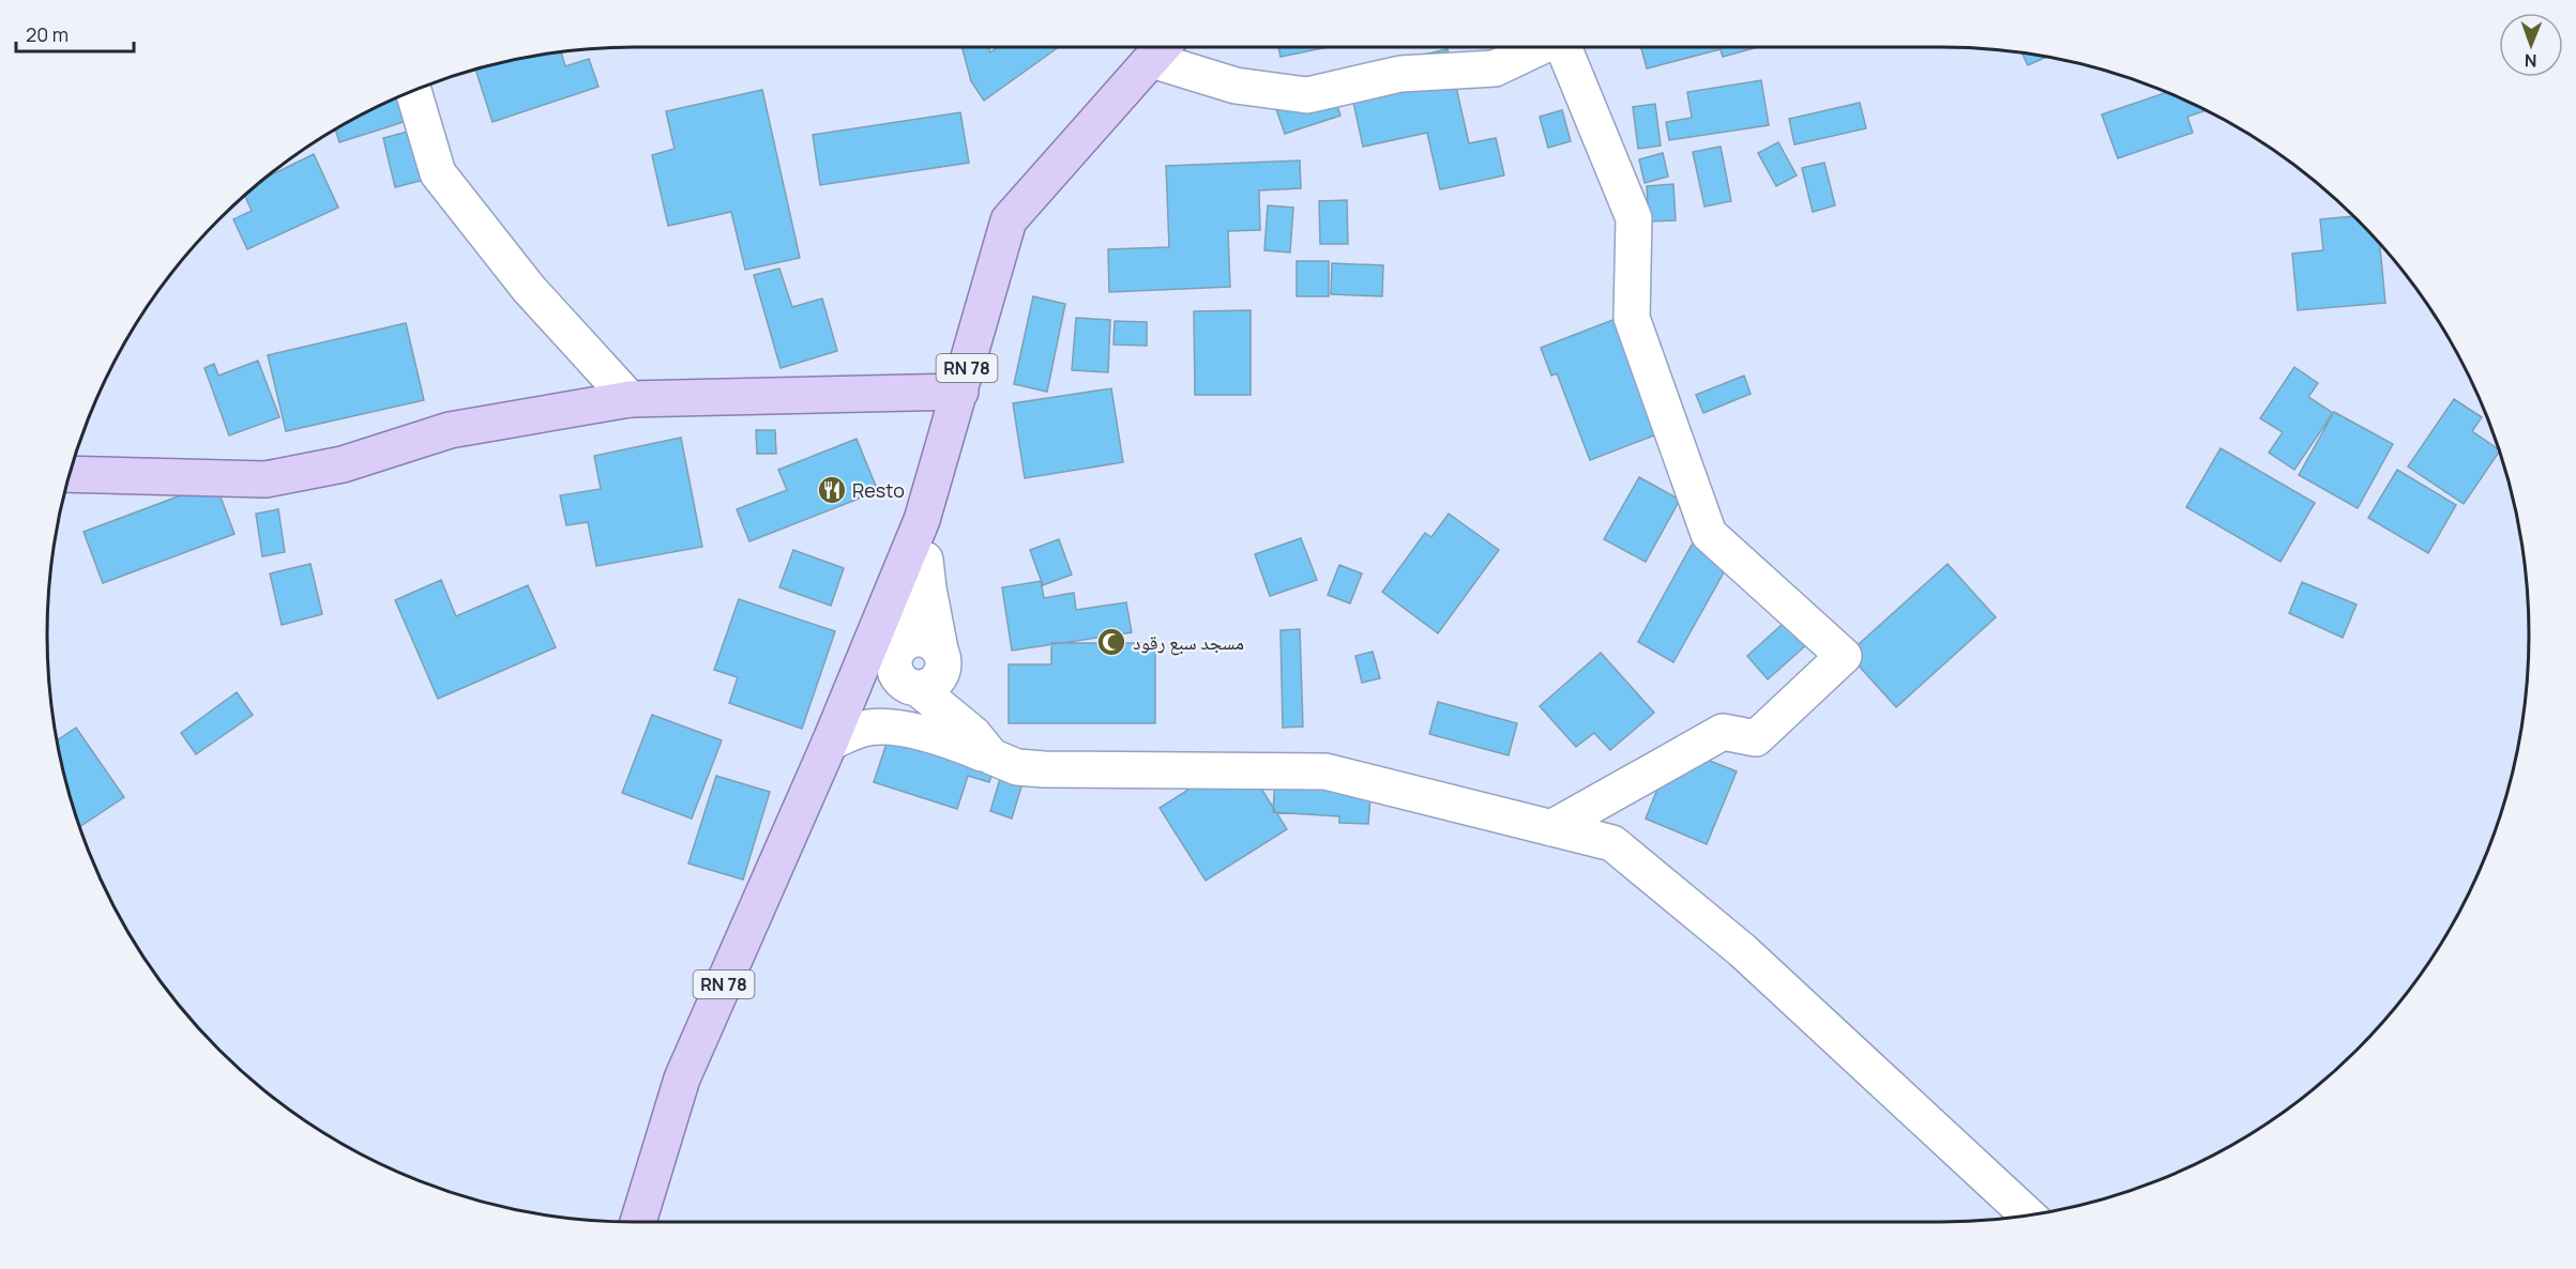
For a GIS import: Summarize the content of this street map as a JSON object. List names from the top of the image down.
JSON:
{
  "streets": {
    "main road": ["RN 78"]
  },
  "places": {
    "restaurant": ["Resto"],
    "mosque": ["مسجد سبع رقود"]
  },
  "scale_bar": "20 m",
  "north": "bottom"
}
